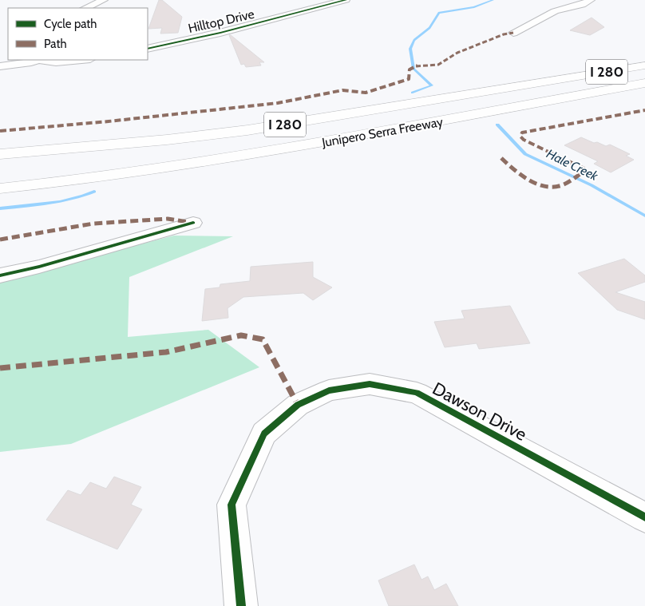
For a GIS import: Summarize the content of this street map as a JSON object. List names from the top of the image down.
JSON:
{
  "streets": {
    "highway": ["I 280", "Junipero Serra Freeway"],
    "street": ["Hilltop Drive", "Dawson Drive"]
  },
  "water": ["Hale Creek"],
  "legend": ["Cycle path", "Path"]
}
